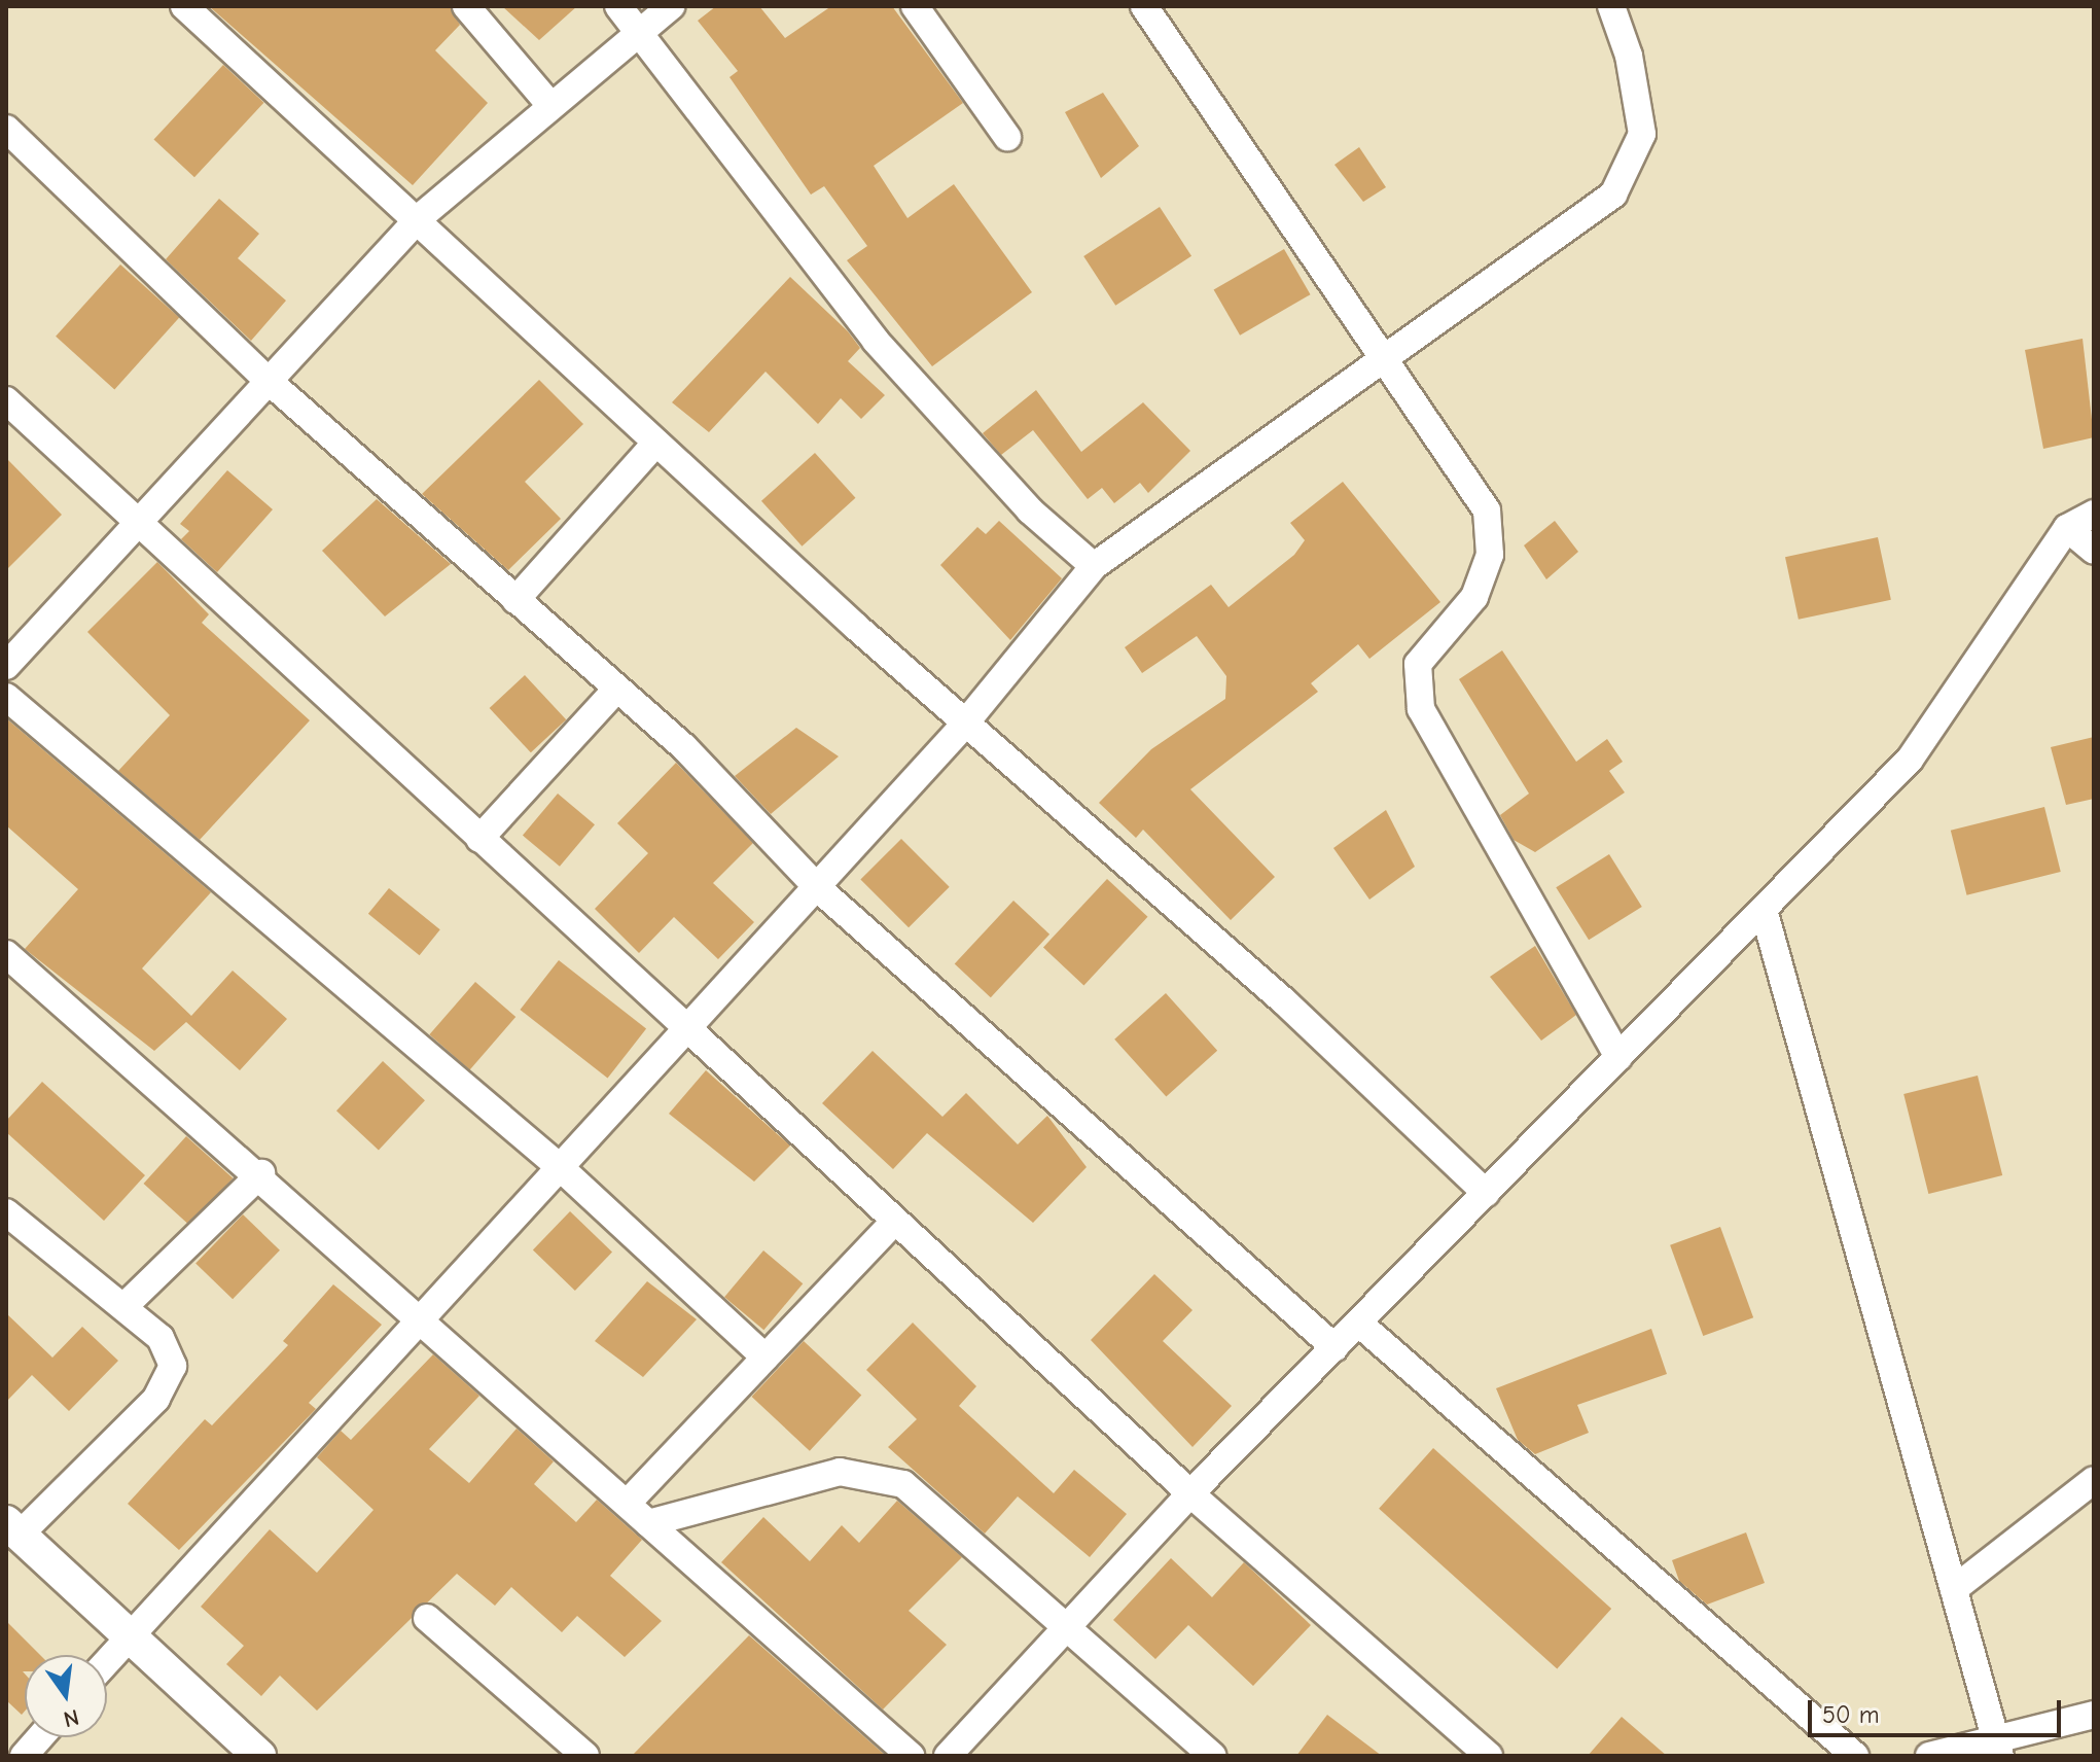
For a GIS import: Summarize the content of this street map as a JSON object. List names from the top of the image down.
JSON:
{
  "scale_bar": "50 m",
  "north": "bottom"
}
